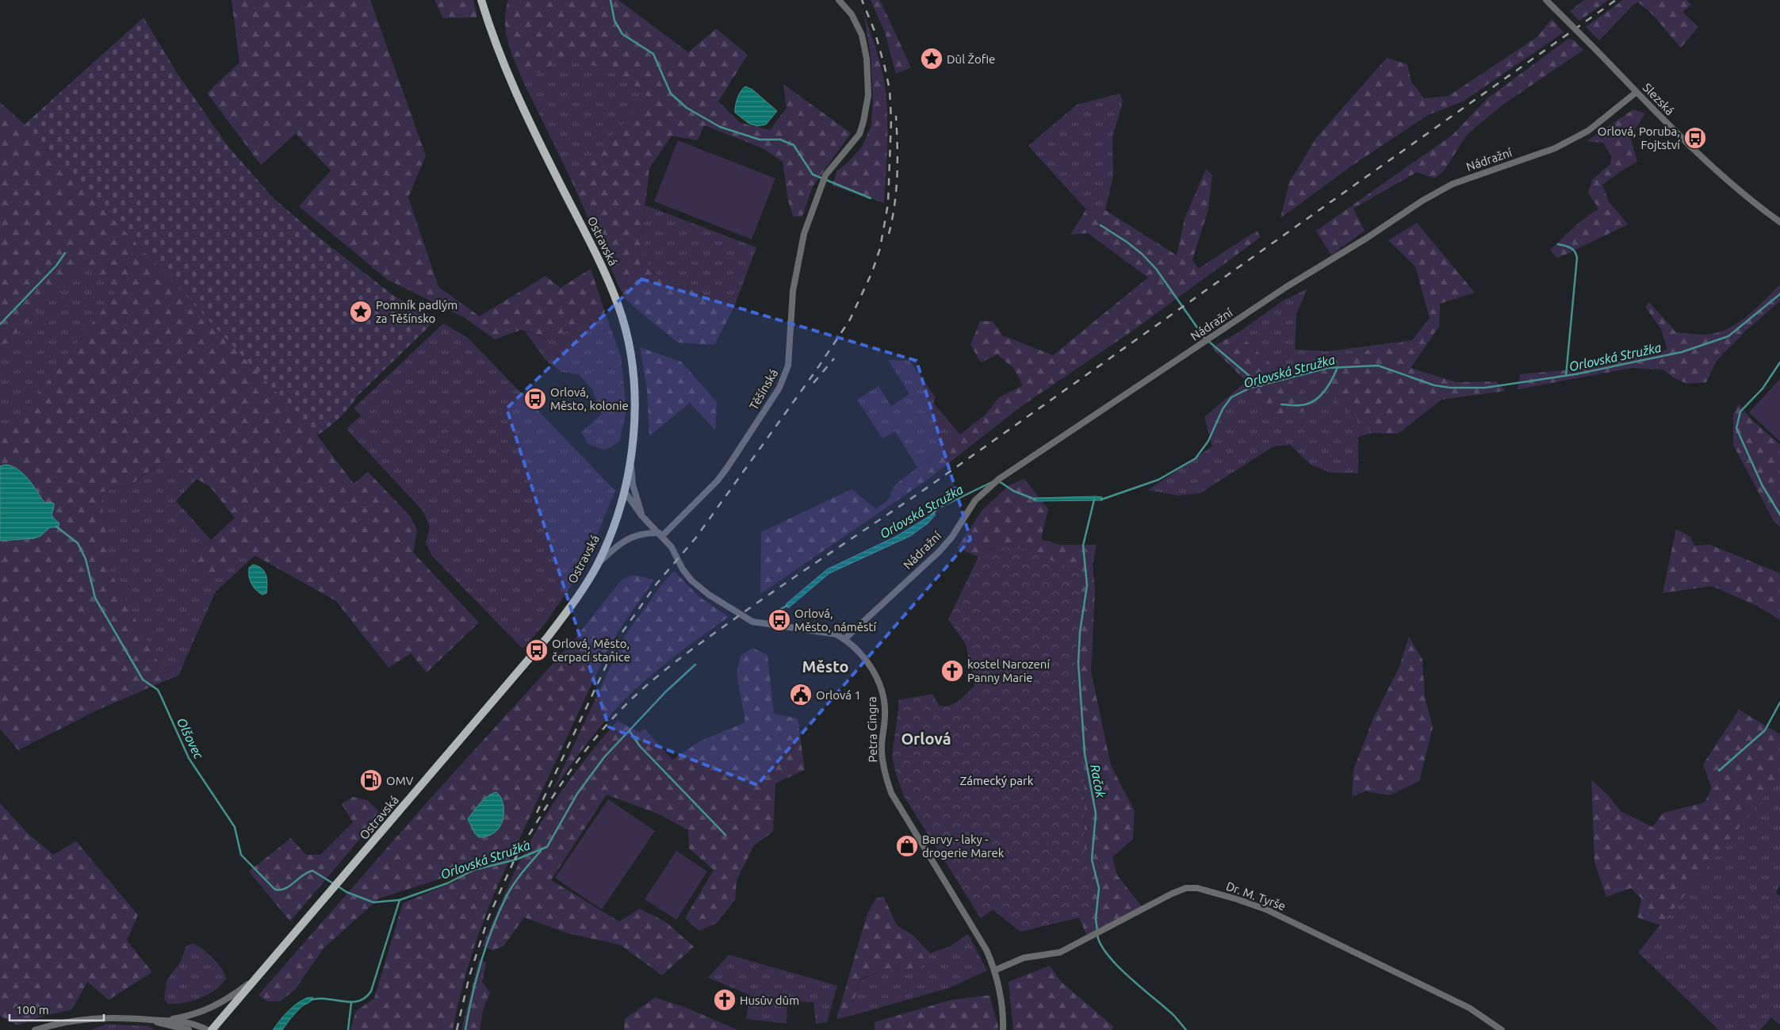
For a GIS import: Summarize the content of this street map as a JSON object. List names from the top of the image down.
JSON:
{
  "streets": {
    "main road": ["Ostravská"],
    "street": [
      "Slezská",
      "Nádražní",
      "Těšínská",
      "Petra Cingra",
      "Dr. M. Tyrše"
    ]
  },
  "crossings": [
    ["Slezská", "Nádražní"],
    ["Nádražní", "Petra Cingra"],
    ["Ostravská", "Petra Cingra"],
    ["Těšínská", "Petra Cingra"],
    ["Petra Cingra", "Dr. M. Tyrše"]
  ],
  "districts": ["Město", "Orlová"],
  "water": ["Orlovská Stružka", "Olšovec", "Račok"],
  "parks": ["Zámecký park"],
  "places": {
    "place": ["Důl Žofie", "Pomník padlým za Těšínsko"],
    "bus stop": [
      "Orlová, Poruba, Fojtství",
      "Orlová, Město, kolonie",
      "Orlová, Město, náměstí",
      "Orlová, Město, čerpací stanice"
    ],
    "church": ["kostel Narození Panny Marie", "Husův dům"],
    "public building": ["Orlová 1"],
    "fuel station": ["OMV"],
    "shop": ["Barvy - laky - drogerie Marek"]
  },
  "scale_bar": "100 m"
}
